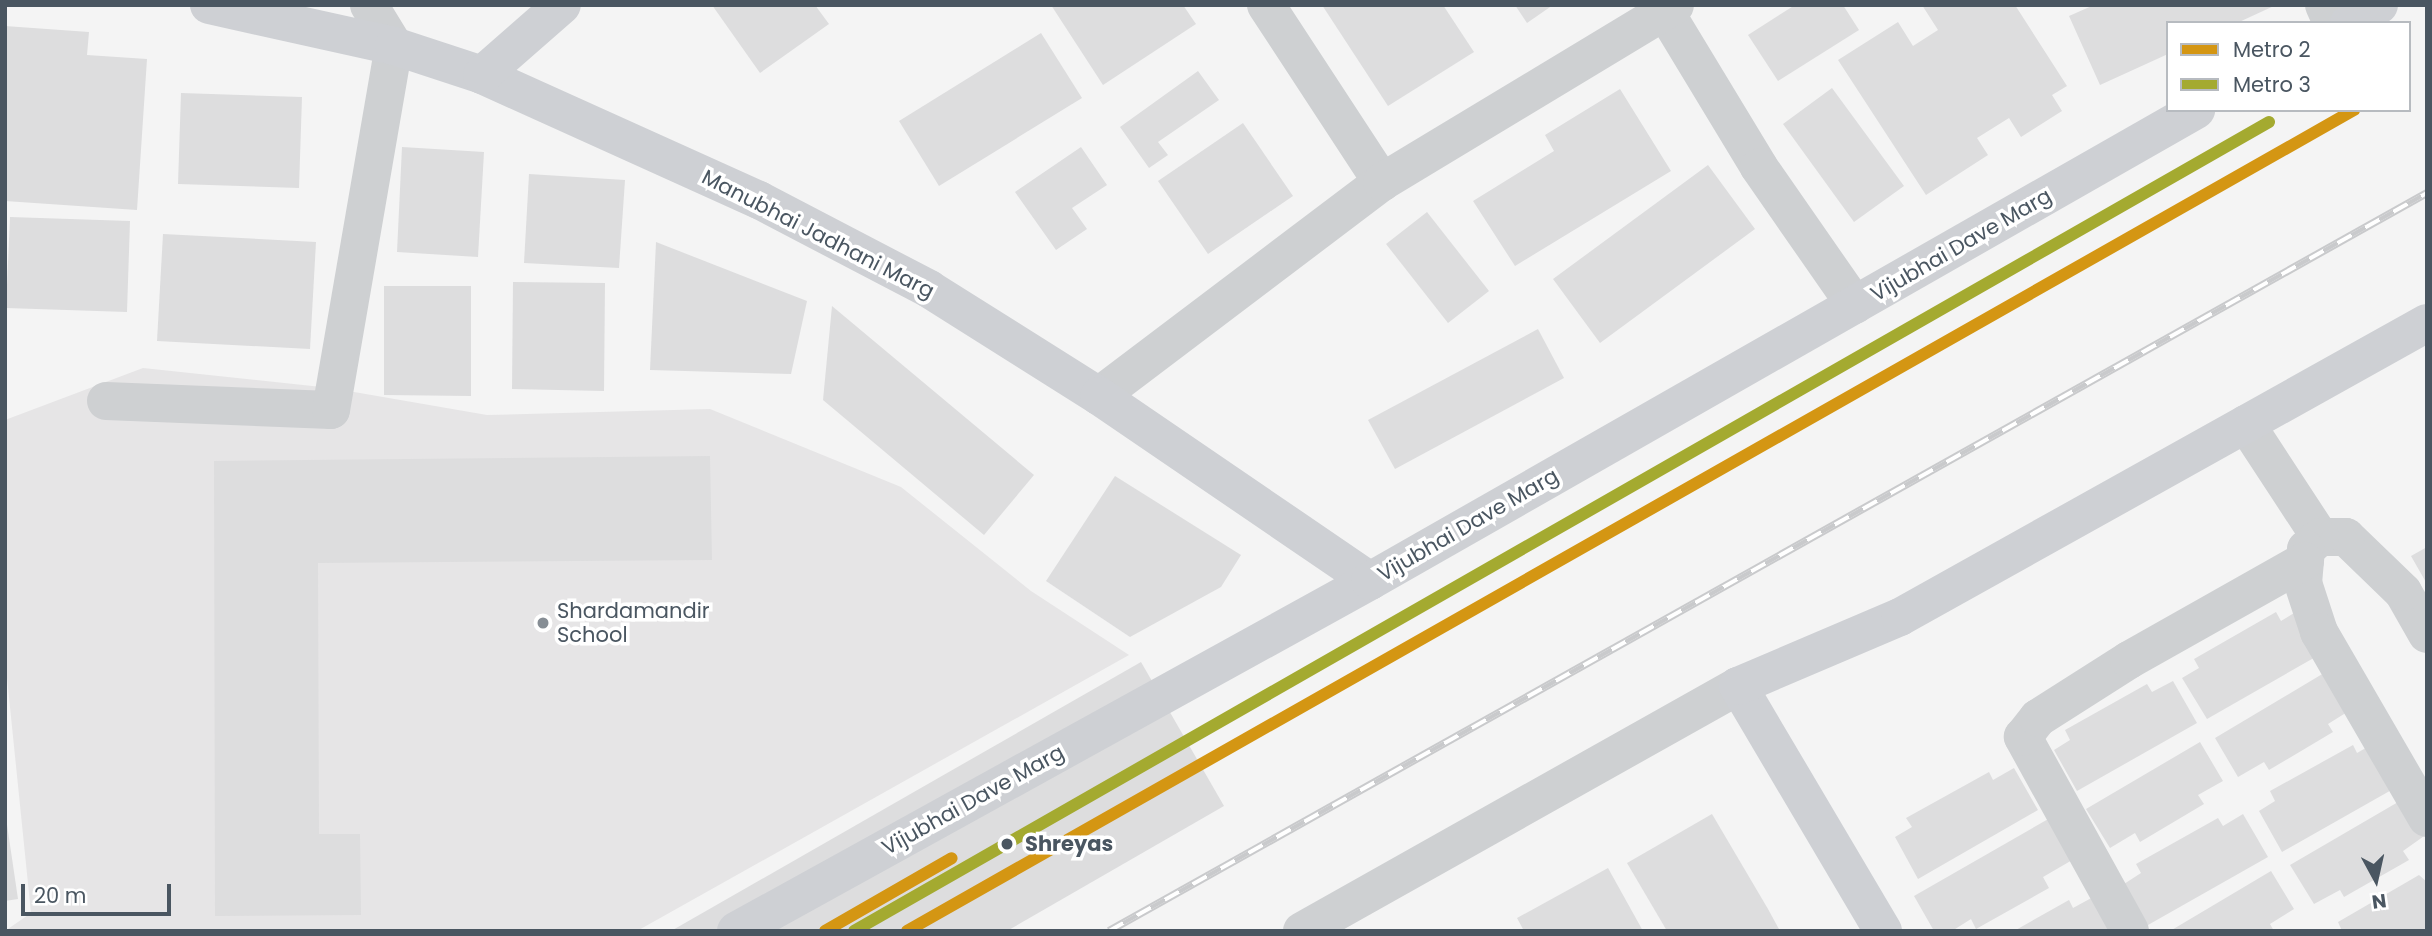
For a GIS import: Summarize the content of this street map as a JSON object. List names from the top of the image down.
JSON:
{
  "streets": {
    "street": ["Manubhai Jadhani Marg", "Vijubhai Dave Marg"]
  },
  "crossings": [
    ["Manubhai Jadhani Marg", "Vijubhai Dave Marg"]
  ],
  "places": ["Shardamandir School", "Shreyas"],
  "lines": ["metro line 2", "metro line 3"],
  "legend": ["Metro 2", "Metro 3"],
  "scale_bar": "20 m",
  "north": "bottom"
}
